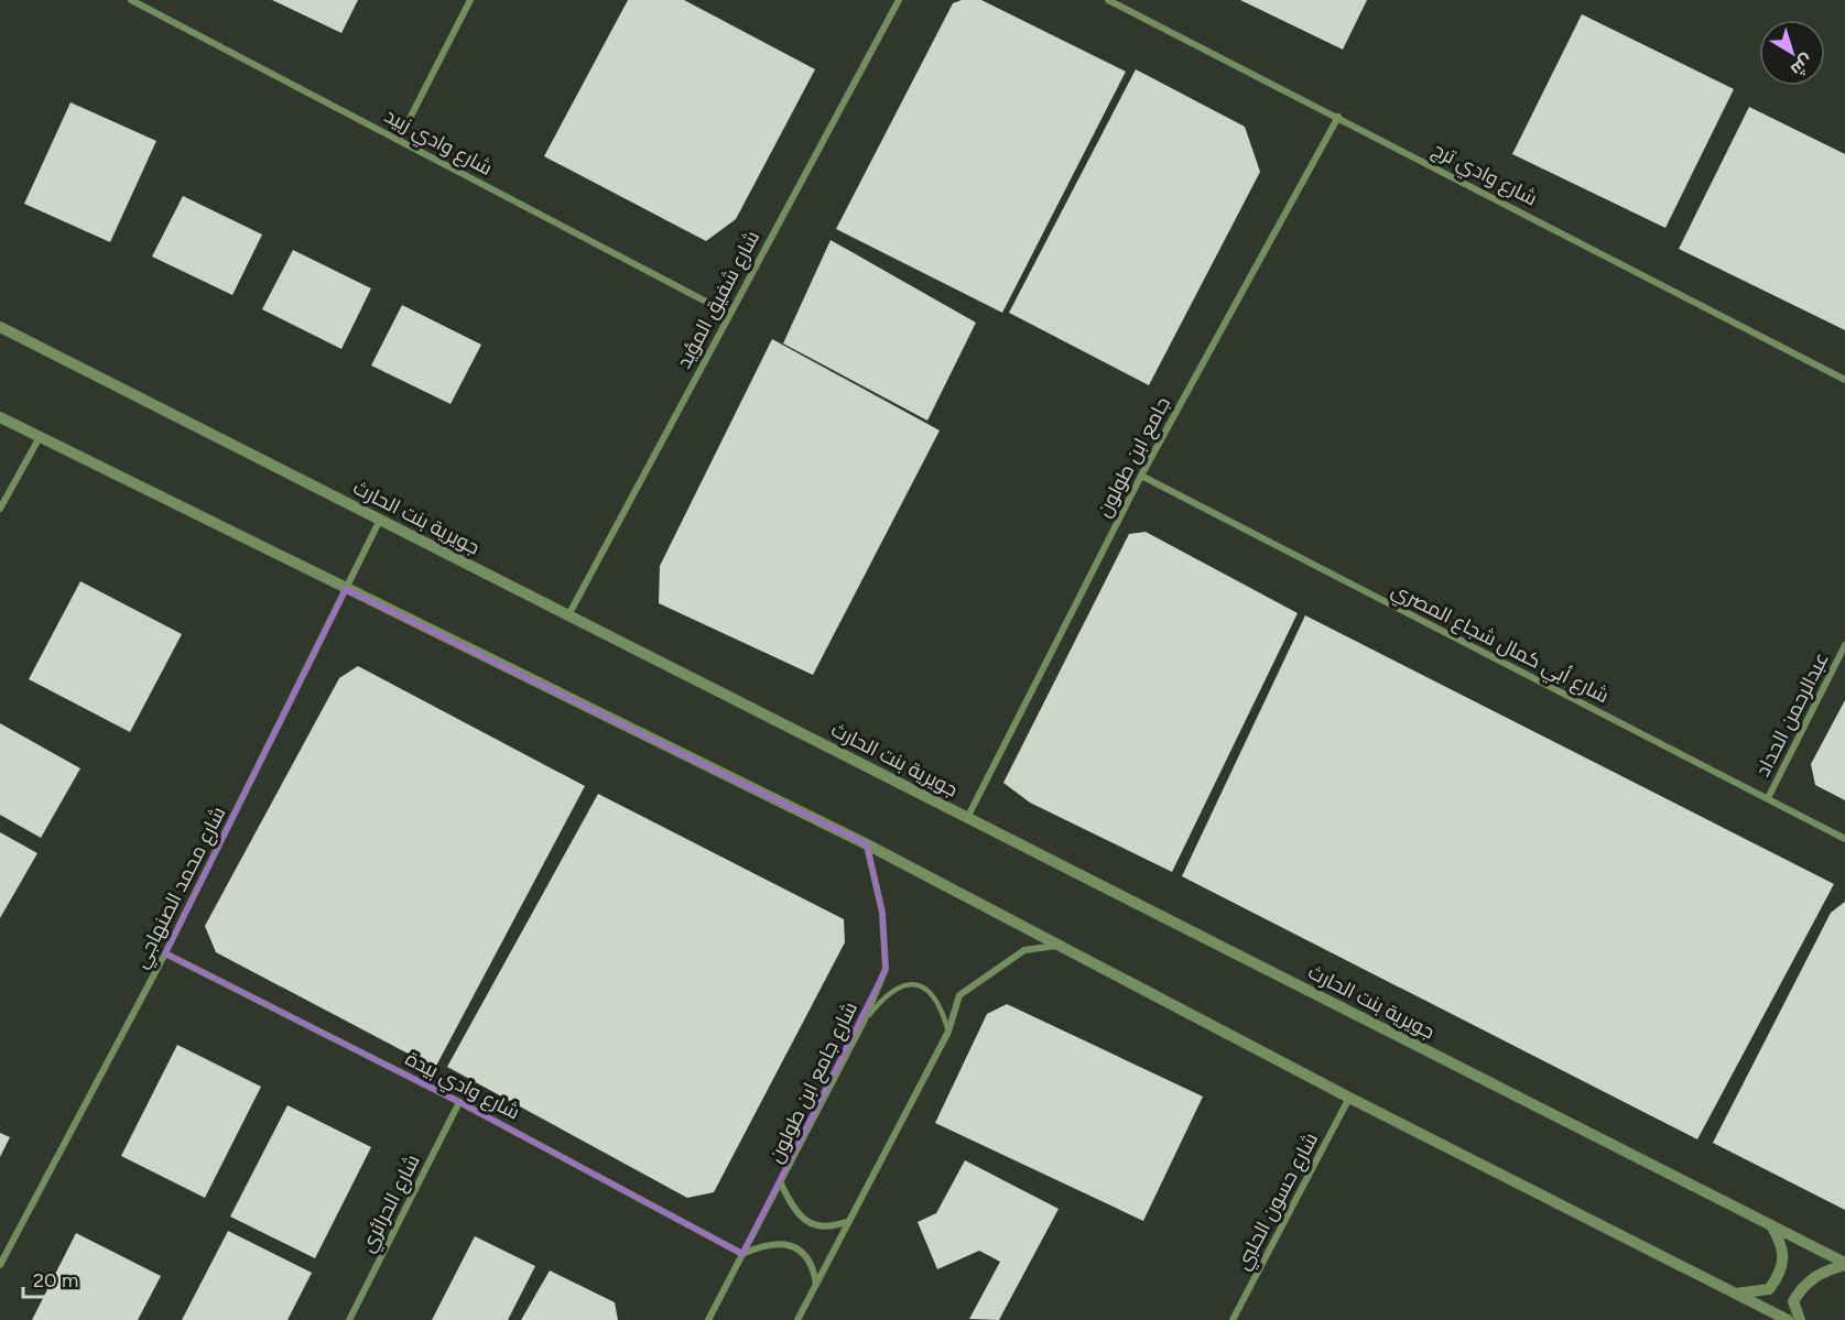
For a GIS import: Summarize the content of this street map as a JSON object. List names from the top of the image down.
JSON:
{
  "streets": {
    "street": [
      "شارع وادي زبيد",
      "شارع وادي ترج",
      "شارع شفيق المؤيد",
      "جامع ابن طولون",
      "جويرية بنت الحارث",
      "شارع أبي كمال شجاع المصري",
      "عبدالرحمن الحداد",
      "شارع محمد الصنهاجي",
      "شارع جامع ابن طولون",
      "شارع وادي بيدة",
      "شارع حسون الحلبي",
      "شارع الحرائري"
    ]
  },
  "crossings": [
    ["شارع وادي زبيد", "شارع شفيق المؤيد"],
    ["شارع وادي ترج", "جامع ابن طولون"],
    ["شارع شفيق المؤيد", "جويرية بنت الحارث"],
    ["جامع ابن طولون", "جويرية بنت الحارث"],
    ["جامع ابن طولون", "شارع أبي كمال شجاع المصري"],
    ["جويرية بنت الحارث", "شارع محمد الصنهاجي"],
    ["شارع أبي كمال شجاع المصري", "عبدالرحمن الحداد"],
    ["شارع محمد الصنهاجي", "شارع وادي بيدة"],
    ["شارع جامع ابن طولون", "شارع وادي بيدة"],
    ["شارع وادي بيدة", "شارع الحرائري"]
  ],
  "scale_bar": "20 m",
  "north": "bottom right"
}
